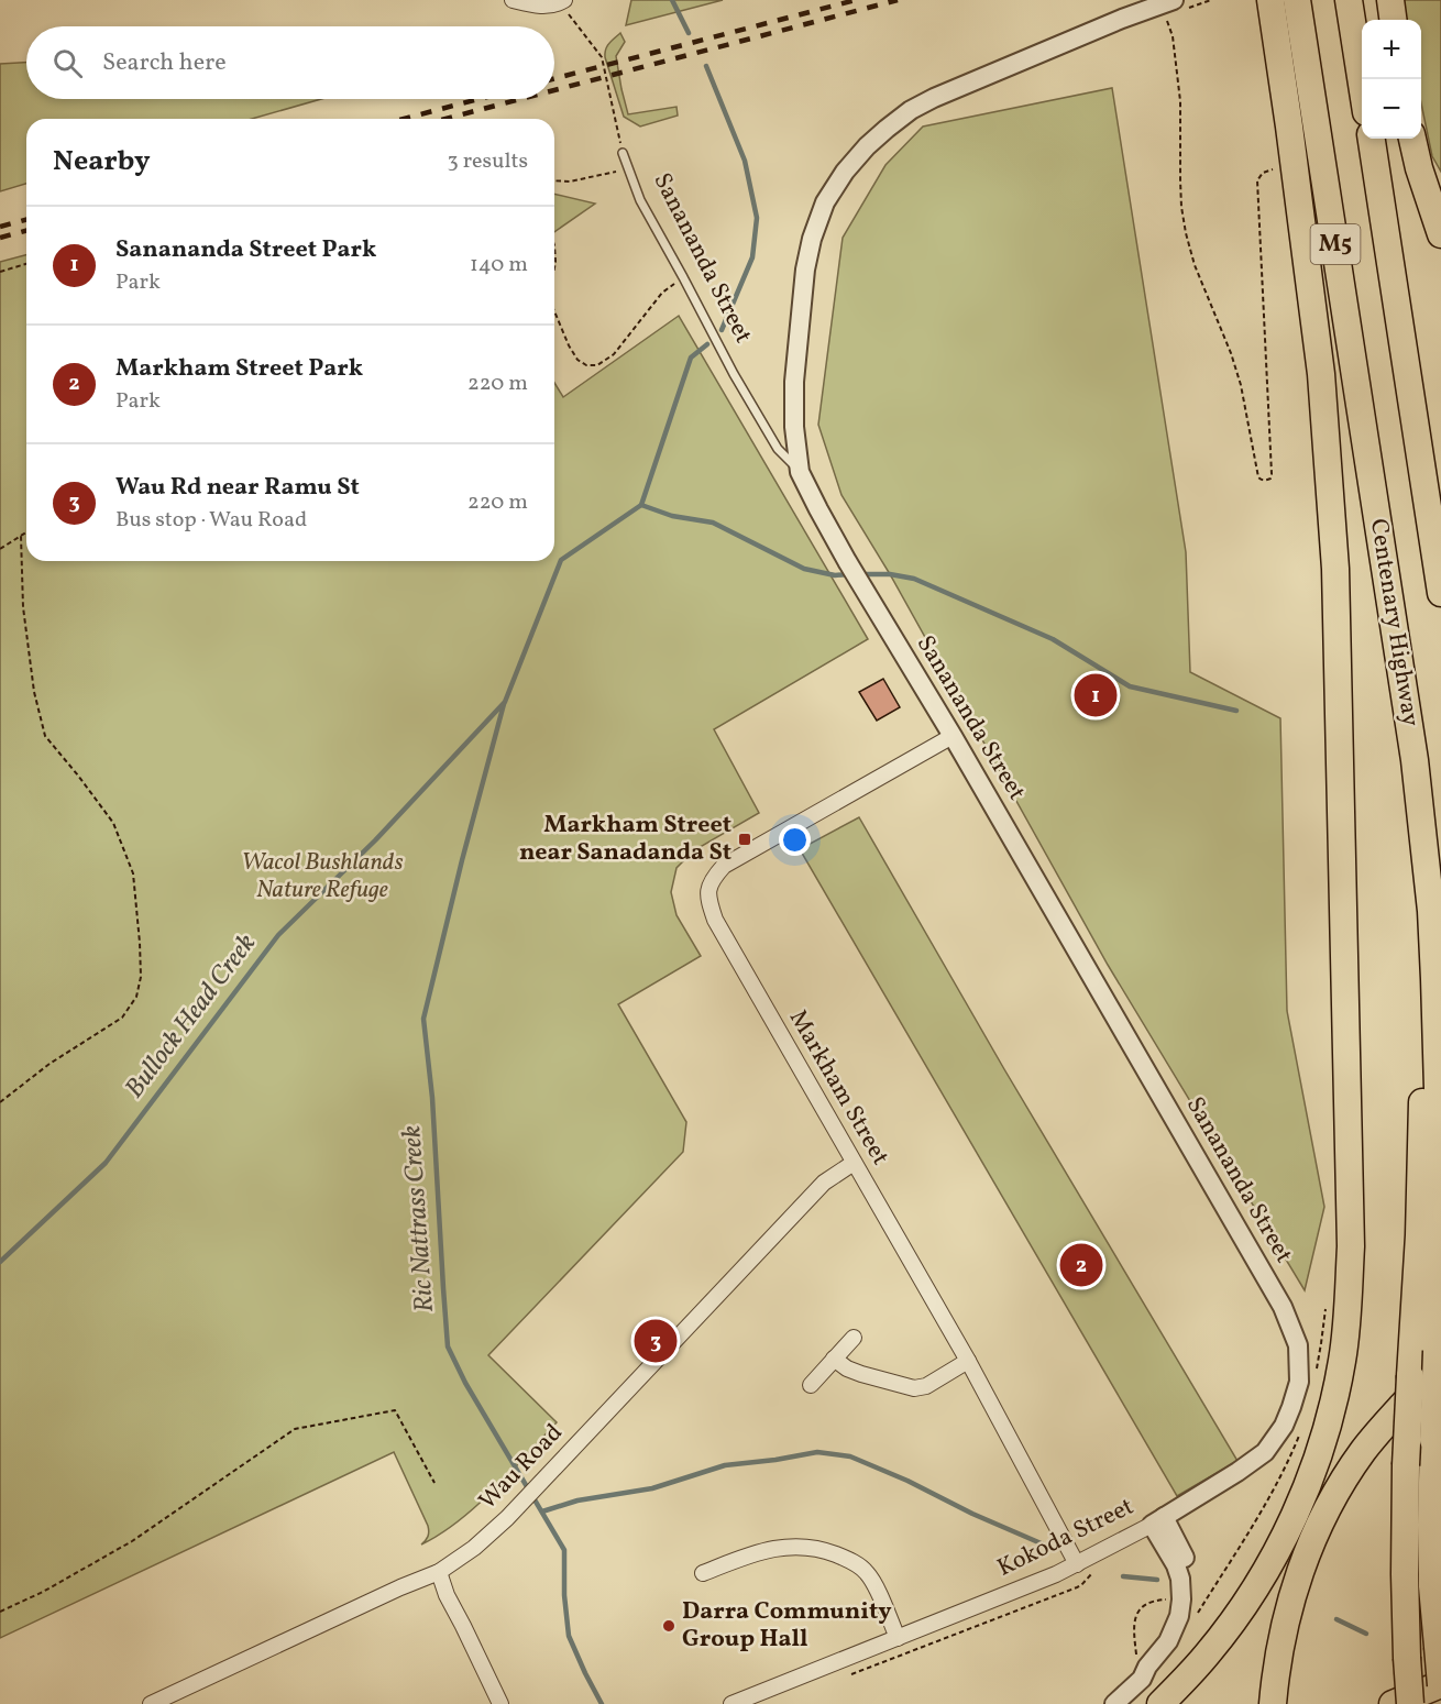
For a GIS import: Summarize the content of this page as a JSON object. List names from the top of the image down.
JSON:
{
  "streets": {
    "highway": ["M5", "Centenary Highway"],
    "street": [
      "Sanananda Street",
      "Markham Street",
      "Wau Road",
      "Kokoda Street"
    ]
  },
  "crossings": [
    ["Sanananda Street", "Markham Street"],
    ["Sanananda Street", "Kokoda Street"],
    ["Markham Street", "Wau Road"],
    ["Markham Street", "Kokoda Street"]
  ],
  "water": ["Bullock Head Creek", "Ric Nattrass Creek"],
  "parks": ["Wacol Bushlands Nature Refuge"],
  "places": {
    "transit": ["Markham Street near Sanadanda St"],
    "other": ["Darra Community Group Hall"]
  },
  "page": {
    "map_buttons": ["+", "−"],
    "search": "Search here",
    "heading": ["Nearby", "3 results"],
    "list": [
      {
        "mark": "1",
        "name": "Sanananda Street Park",
        "note": "Park",
        "value": "140 m"
      },
      {
        "mark": "2",
        "name": "Markham Street Park",
        "note": "Park",
        "value": "220 m"
      },
      {
        "mark": "3",
        "name": "Wau Rd near Ramu St",
        "note": "Bus stop · Wau Road",
        "value": "220 m"
      }
    ],
    "pins": ["1", "2", "3"]
  }
}
